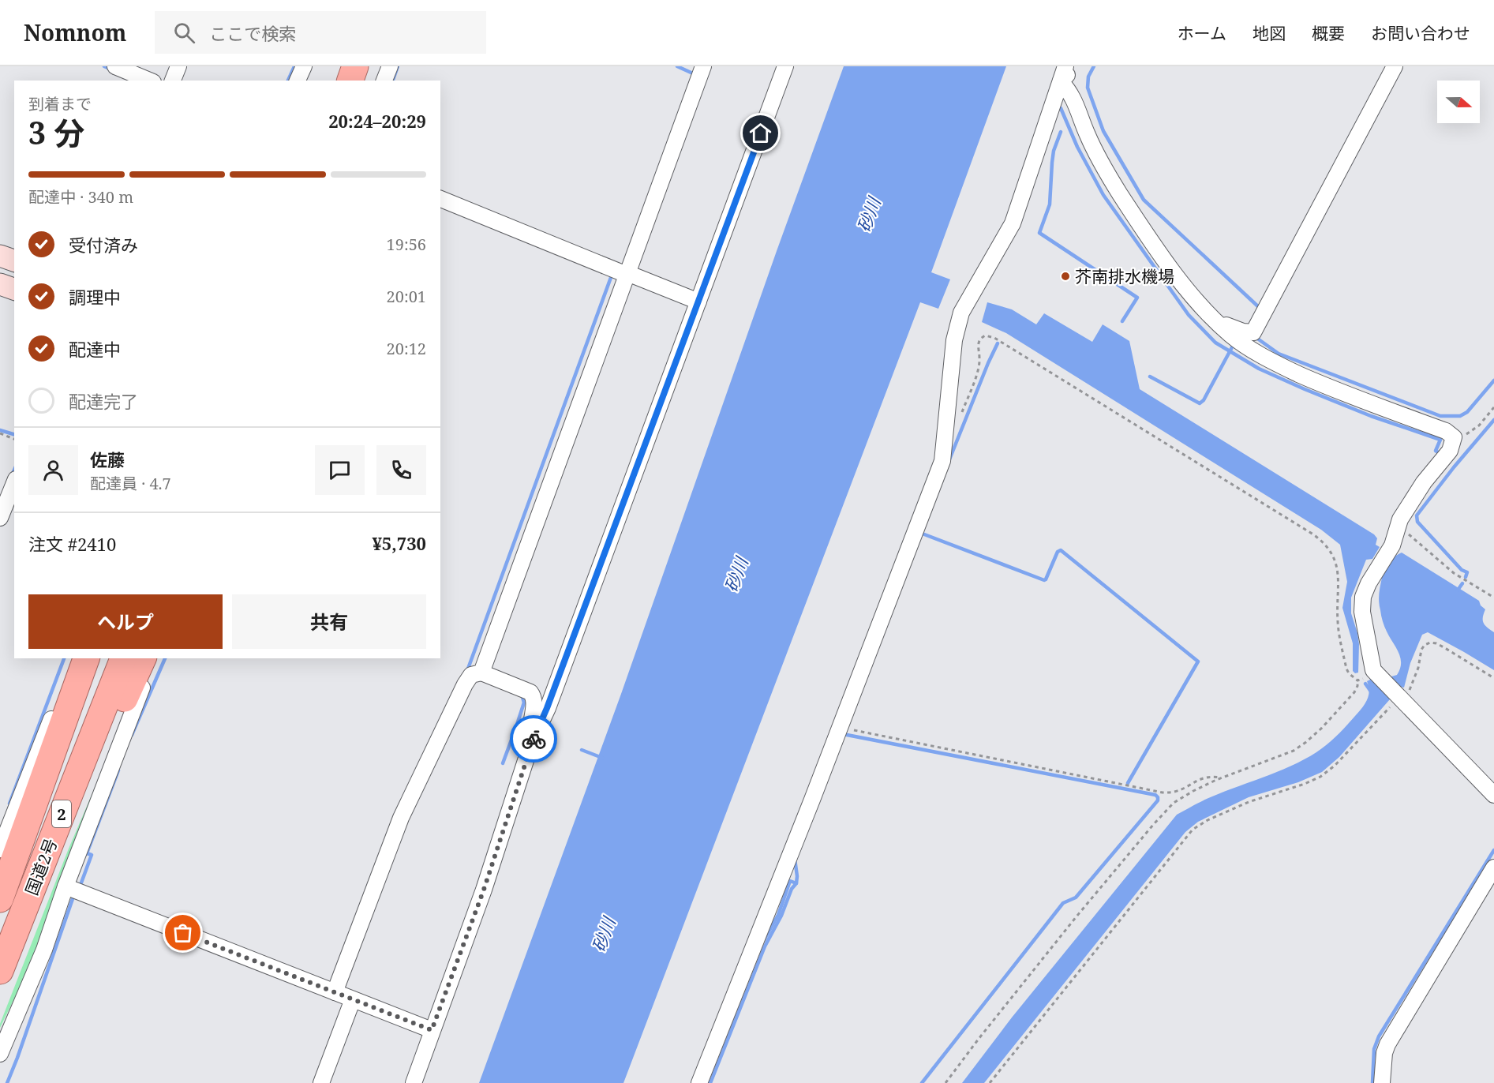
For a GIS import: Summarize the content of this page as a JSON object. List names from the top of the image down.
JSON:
{
  "streets": {
    "highway": ["2", "国道2号"]
  },
  "water": ["砂川"],
  "places": ["芥南排水機場"],
  "north": "right",
  "page": {
    "header": "Nomnom",
    "search": "ここで検索",
    "nav": [
      "ホーム",
      "地図",
      "概要",
      "お問い合わせ"
    ],
    "heading": ["3 分", "到着まで", "20:24–20:29"],
    "panel": [
      "佐藤",
      "配達員 · 4.7",
      "注文 #2410",
      "¥5,730"
    ],
    "bar": "配達中 · 340 m",
    "list": [
      ["受付済み", "19:56"],
      ["調理中", "20:01"],
      ["配達中", "20:12"],
      "配達完了"
    ],
    "buttons": ["ヘルプ", "共有"]
  }
}
